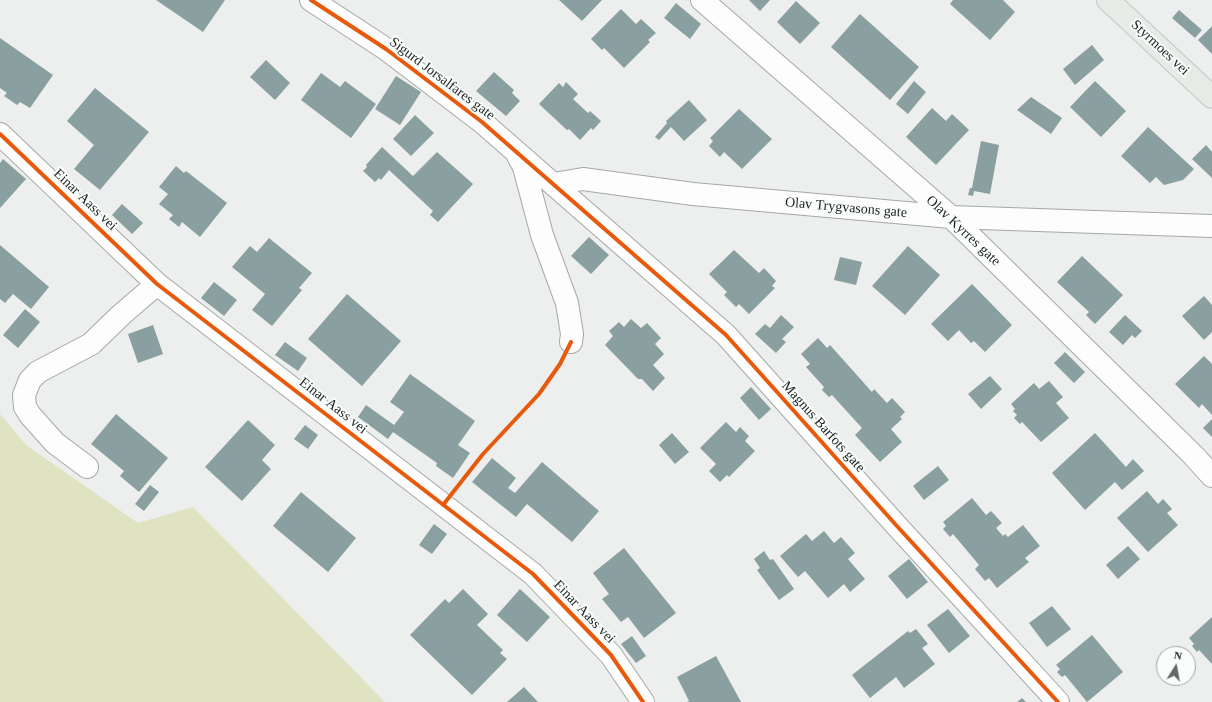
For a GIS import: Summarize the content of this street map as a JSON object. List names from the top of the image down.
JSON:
{
  "streets": {
    "main road": ["Styrmoes vei"],
    "street": [
      "Sigurd Jorsalfares gate",
      "Einar Aass vei",
      "Olav Trygvasons gate",
      "Olav Kyrres gate",
      "Magnus Barfots gate"
    ]
  },
  "crossings": [
    ["Sigurd Jorsalfares gate", "Olav Trygvasons gate"],
    ["Sigurd Jorsalfares gate", "Magnus Barfots gate"],
    ["Olav Trygvasons gate", "Olav Kyrres gate"],
    ["Olav Trygvasons gate", "Magnus Barfots gate"]
  ],
  "north": "top"
}
